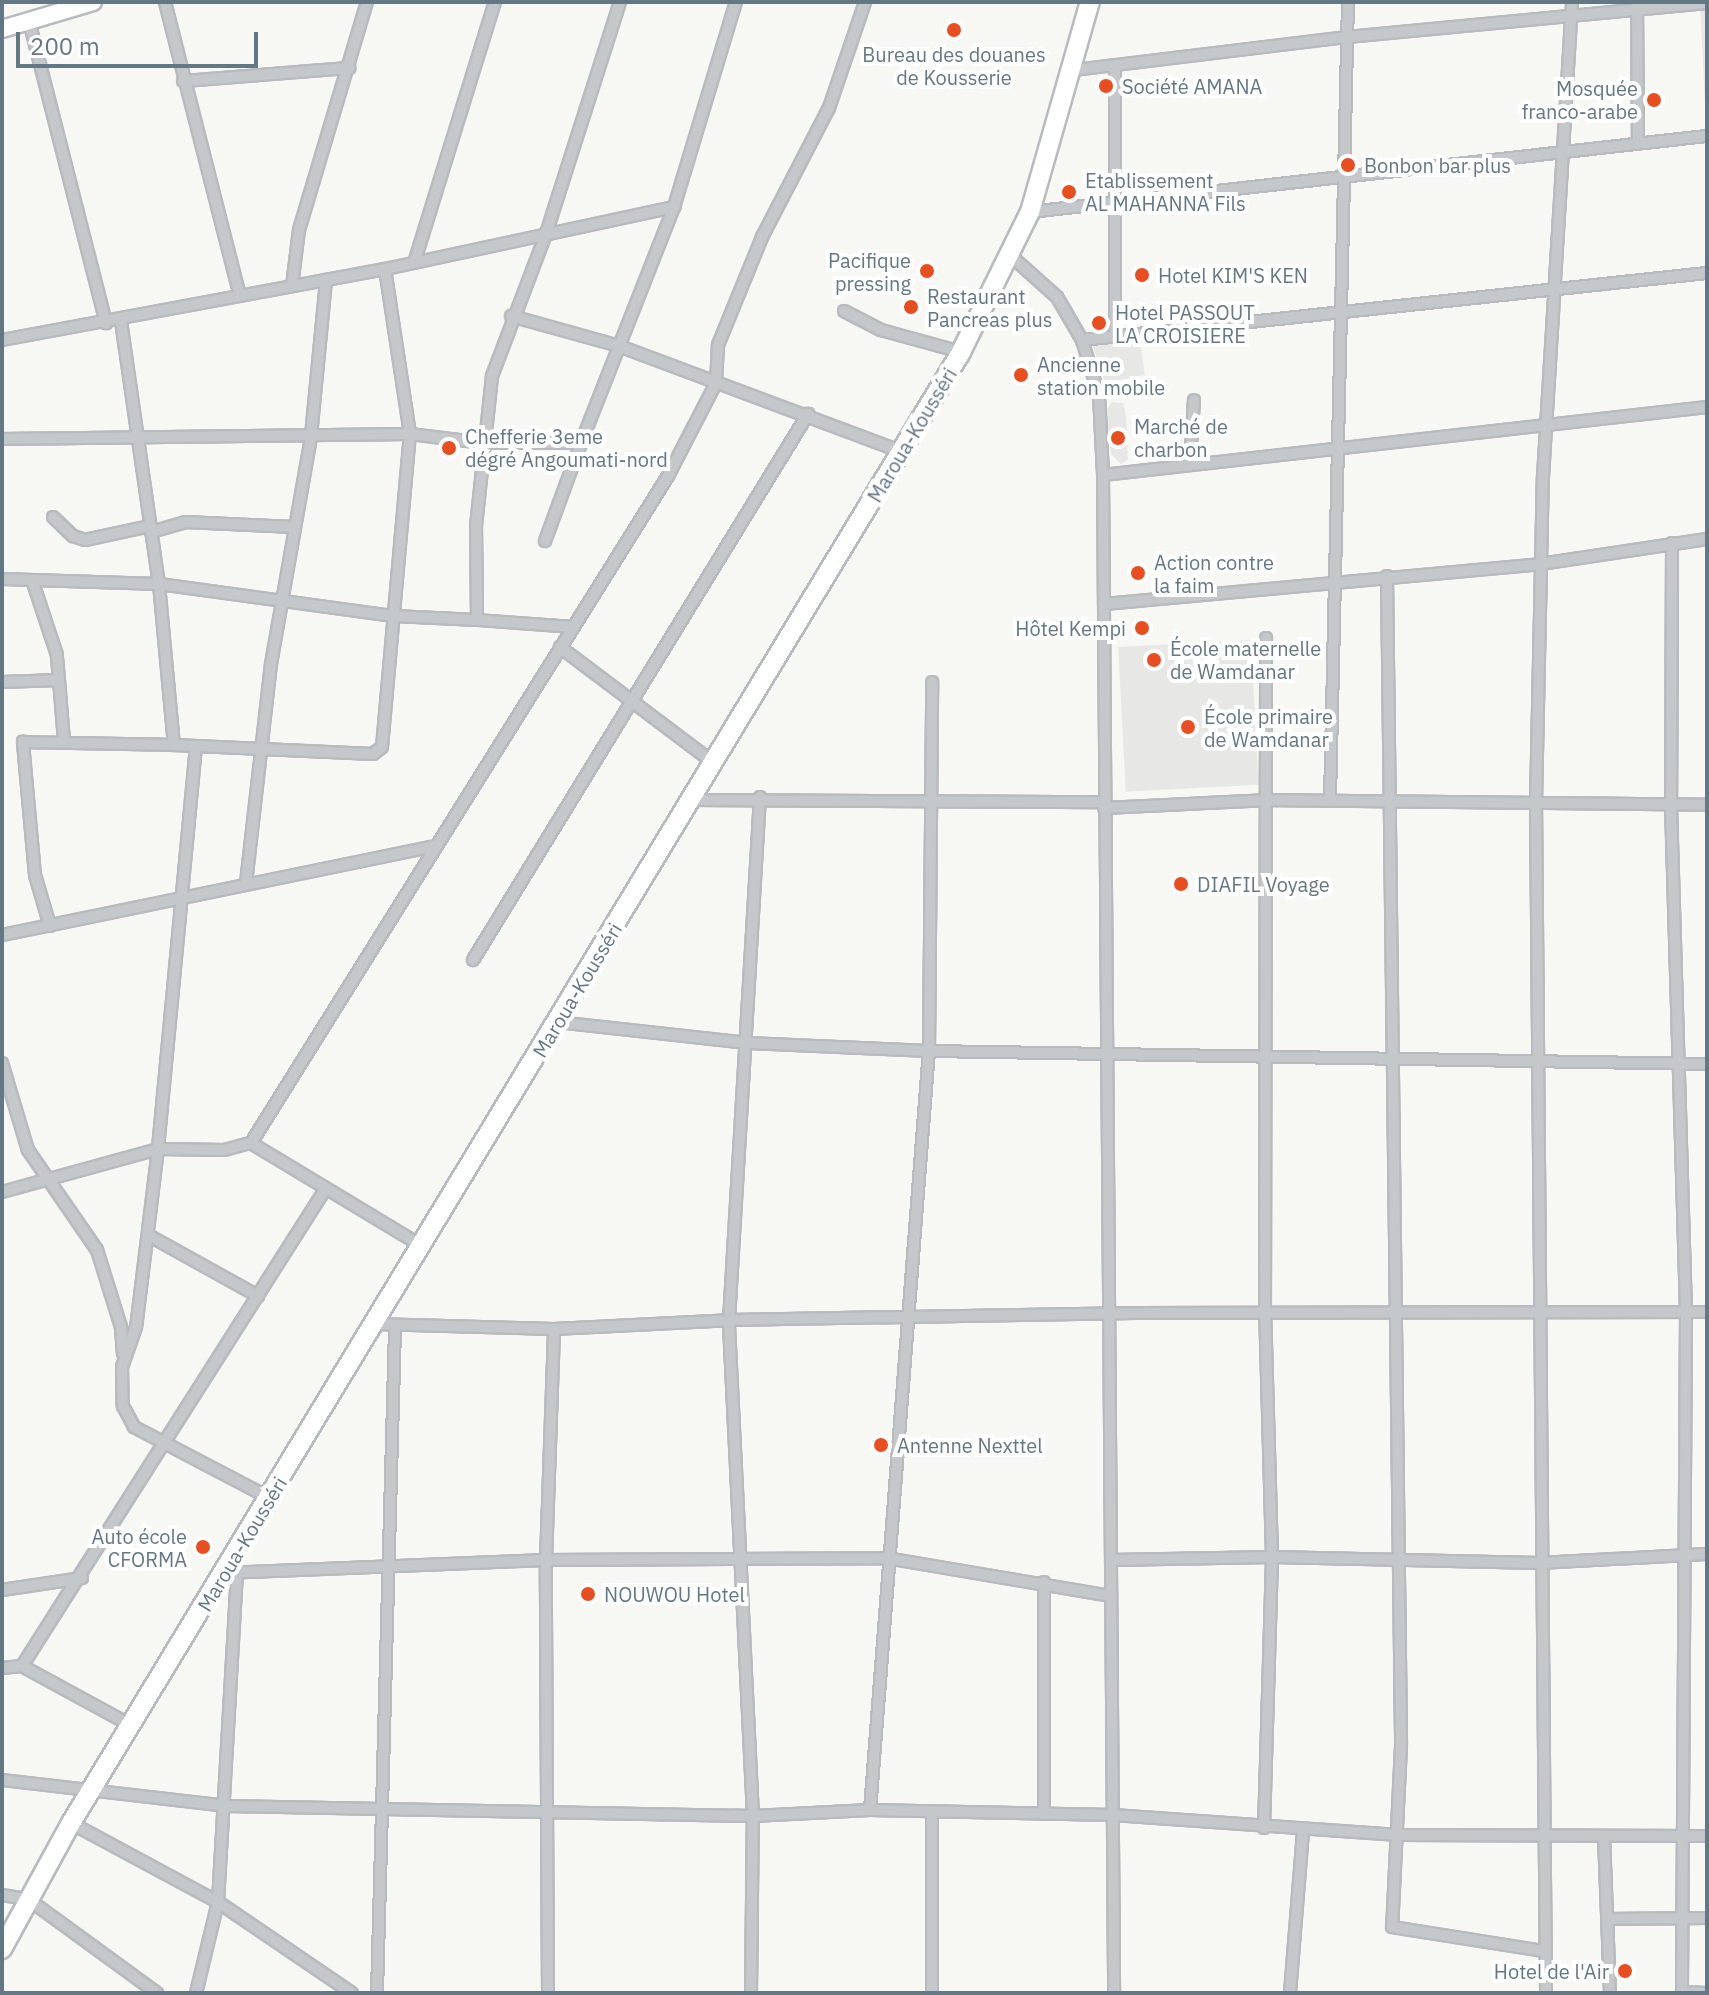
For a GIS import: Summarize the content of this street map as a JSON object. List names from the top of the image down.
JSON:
{
  "streets": {
    "highway": ["Maroua-Kousséri"]
  },
  "places": [
    "Bureau des douanes de Kousserie",
    "Société AMANA",
    "Mosquée franco-arabe",
    "Bonbon bar plus",
    "Etablissement AL MAHANNA Fils",
    "Pacifique pressing",
    "Hotel KIM'S KEN",
    "Restaurant Pancreas plus",
    "Hotel PASSOUT LA CROISIERE",
    "Ancienne station mobile",
    "Marché de charbon",
    "Chefferie 3eme dégré Angoumati-nord",
    "Action contre la faim",
    "Hôtel Kempi",
    "École maternelle de Wamdanar",
    "École primaire de Wamdanar",
    "DIAFIL Voyage",
    "Antenne Nexttel",
    "Auto école CFORMA",
    "NOUWOU Hotel",
    "Hotel de l'Air"
  ],
  "scale_bar": "200 m"
}
